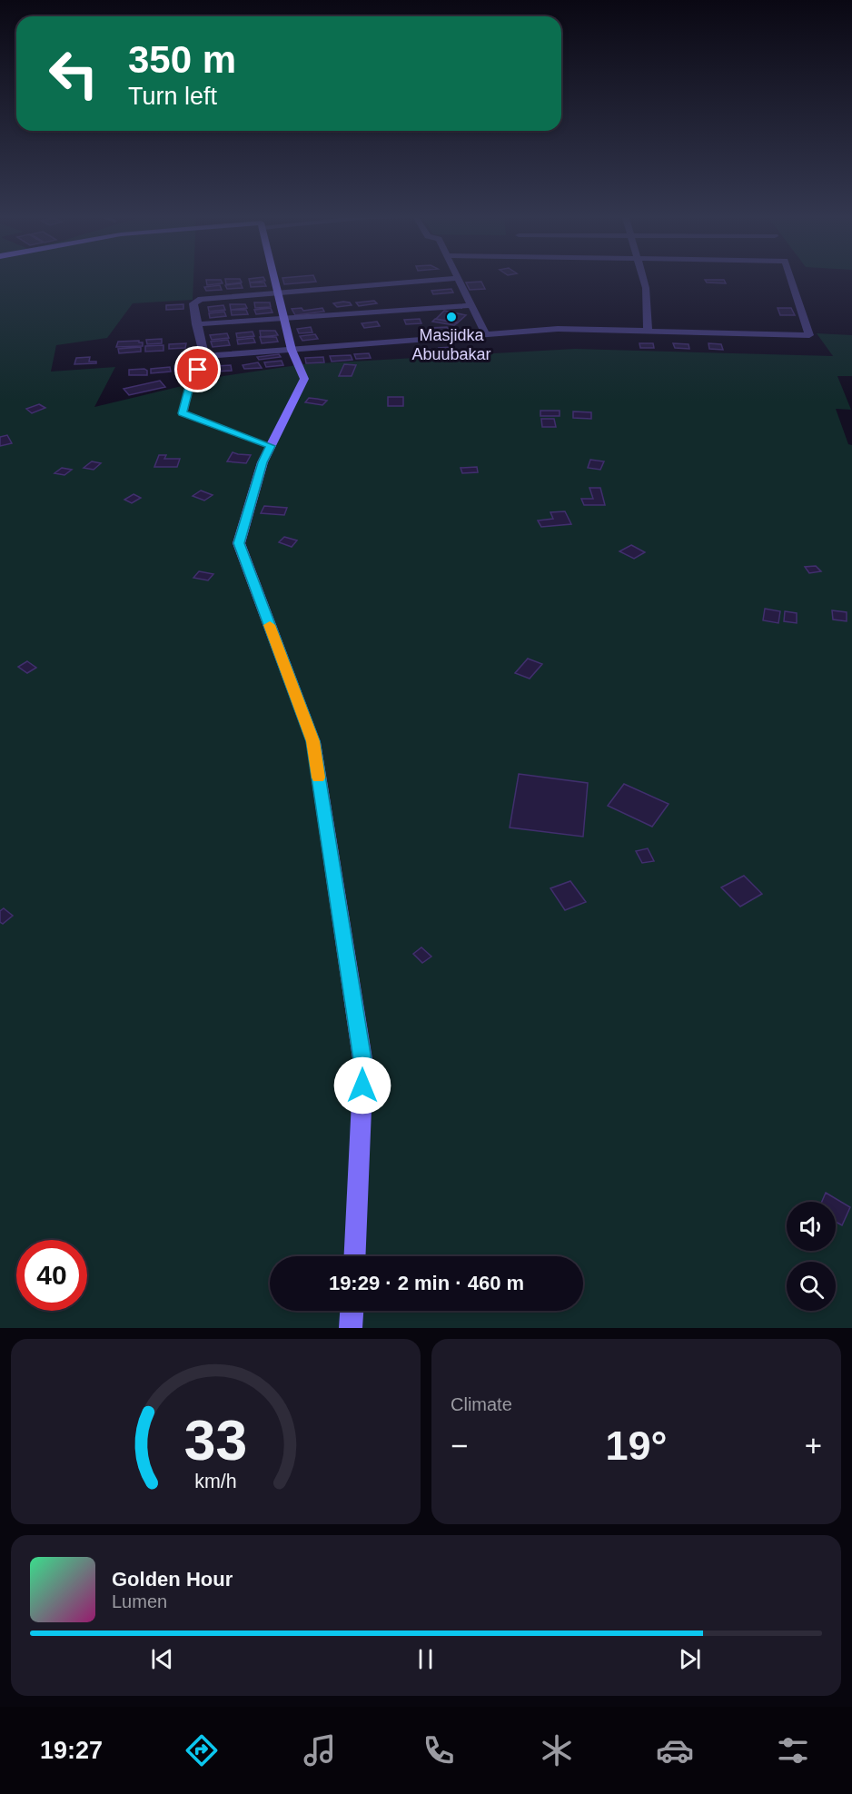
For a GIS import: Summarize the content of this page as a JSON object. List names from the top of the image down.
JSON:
{
  "places": ["Masjidka Abuubakar"],
  "page": {
    "turn": ["350 m", "Turn left"],
    "limit": "40",
    "trip": "19:29 · 2 min · 460 m",
    "tile": "Climate",
    "heat": ["−", "19°", "+"],
    "song": ["Golden Hour", "Lumen"],
    "tabs": "19:27",
    "gauge": ["33", "km/h"]
  }
}
